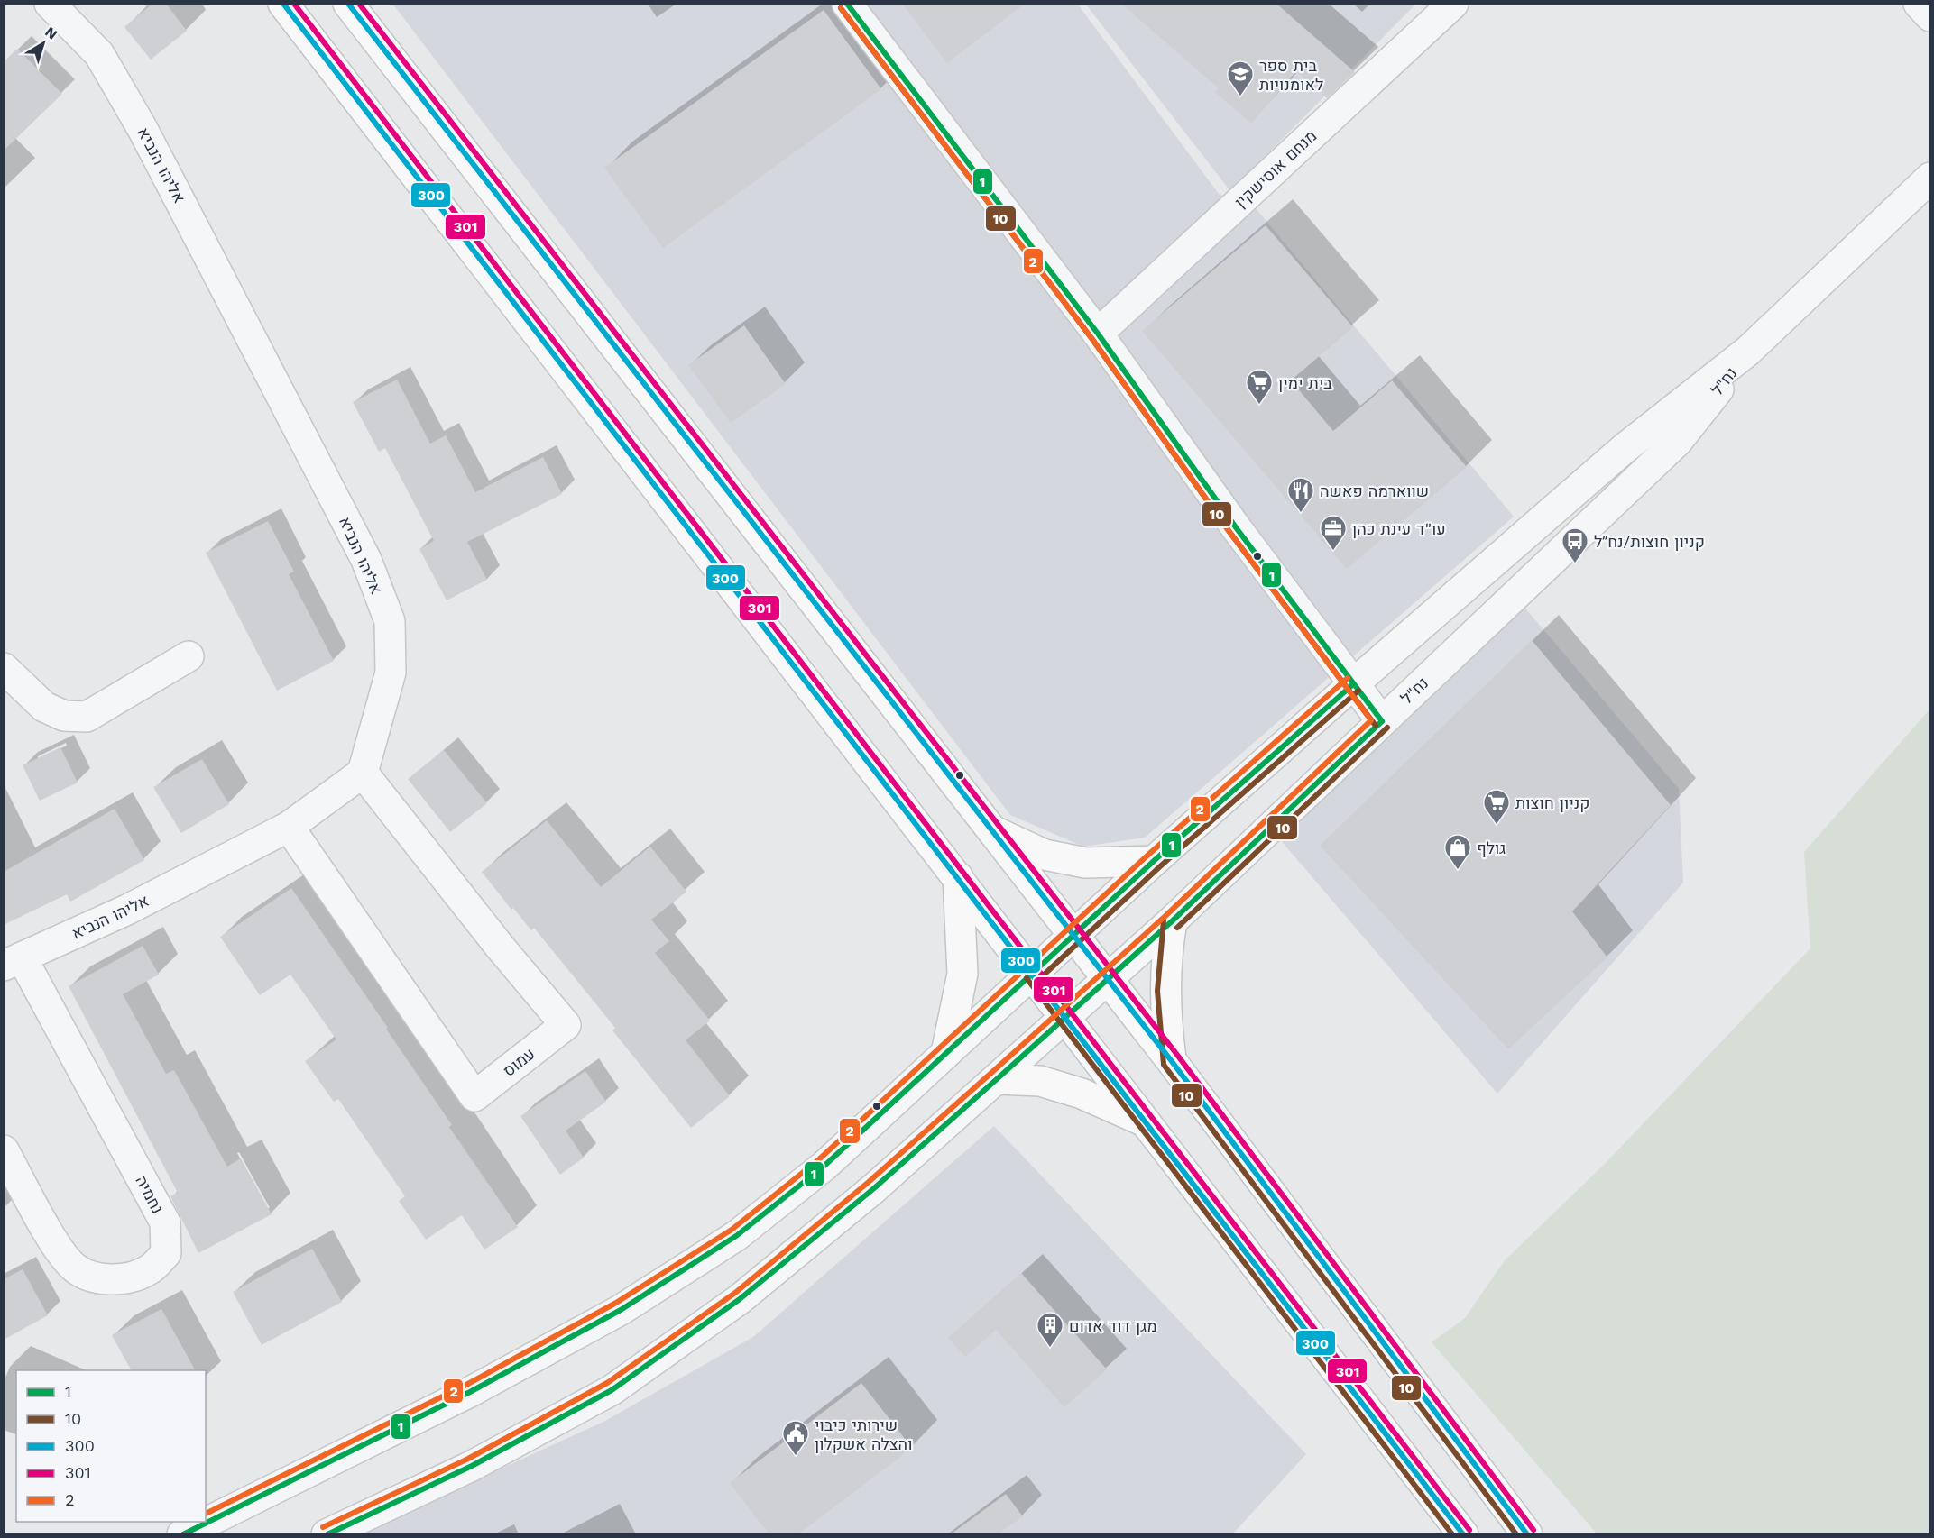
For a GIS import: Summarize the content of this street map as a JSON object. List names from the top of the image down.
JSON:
{
  "streets": {
    "street": [
      "אליהו הנביא",
      "מנחם אוסישקין",
      "נח\"ל",
      "עמוס",
      "נחמיה"
    ]
  },
  "crossings": [
    ["אליהו הנביא", "עמוס"],
    ["אליהו הנביא", "נחמיה"]
  ],
  "places": {
    "school or university": ["בית ספר לאומנויות"],
    "supermarket": ["בית ימין", "קניון חוצות"],
    "restaurant": ["שווארמה פאשה"],
    "office": ["עו\"ד עינת כהן"],
    "bus stop": ["קניון חוצות/נח״ל"],
    "shop": ["גולף"],
    "building": ["מגן דוד אדום"],
    "public building": ["שירותי כיבוי והצלה אשקלון"]
  },
  "lines": [
    "transit line 1",
    "transit line 300",
    "transit line 301",
    "transit line 10",
    "transit line 2"
  ],
  "legend": [
    "1",
    "10",
    "300",
    "301",
    "2"
  ],
  "north": "top right"
}
